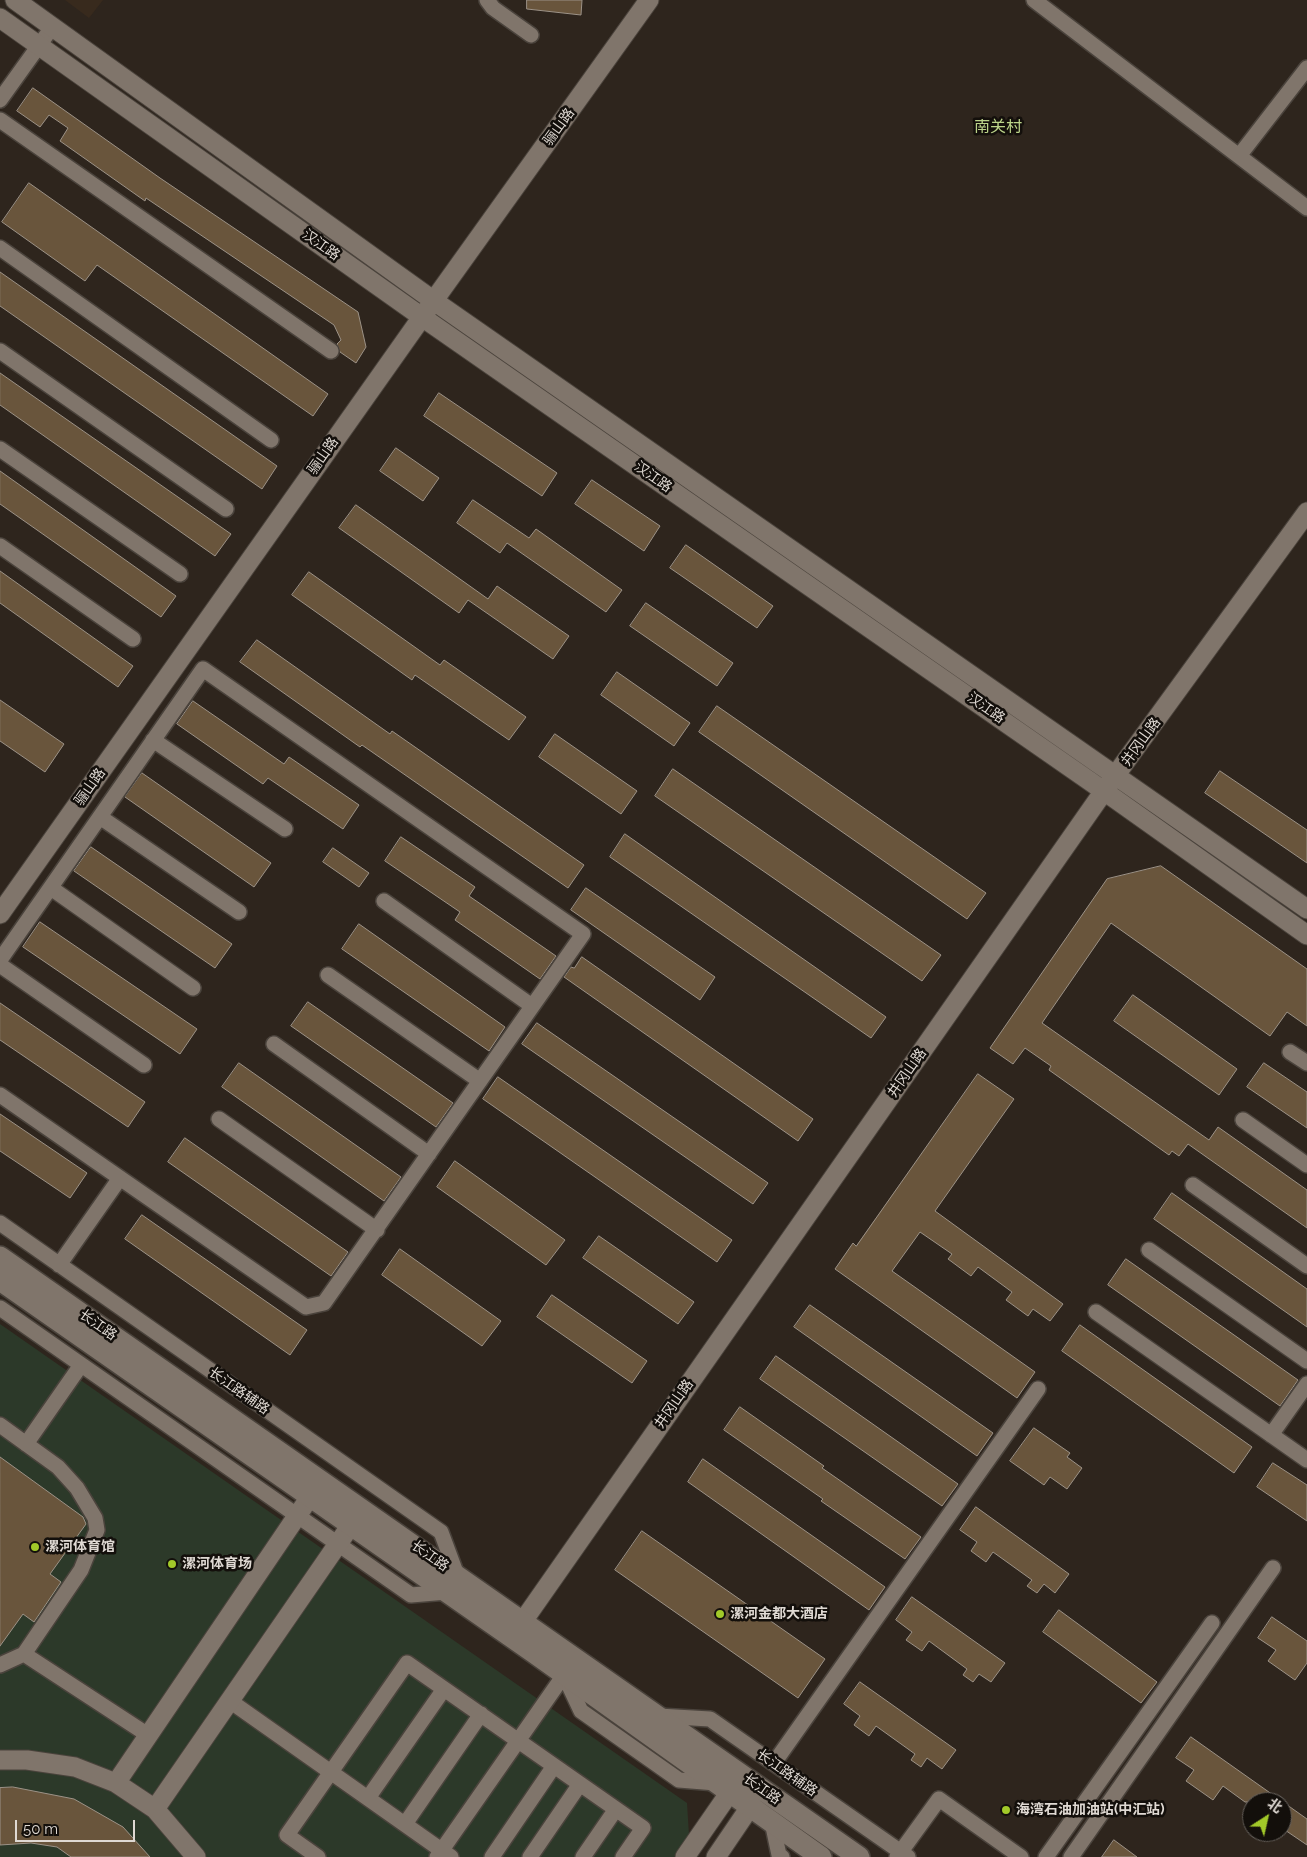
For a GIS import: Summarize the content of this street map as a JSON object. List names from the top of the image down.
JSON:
{
  "streets": {
    "main road": ["长江路"],
    "street": [
      "骊山路",
      "汉江路",
      "井冈山路",
      "长江路辅路"
    ]
  },
  "crossings": [
    ["骊山路", "汉江路"],
    ["汉江路", "井冈山路"],
    ["井冈山路", "长江路"],
    ["长江路", "长江路辅路"]
  ],
  "districts": ["南关村"],
  "places": [
    "漯河体育馆",
    "漯河体育场",
    "漯河金都大酒店",
    "海湾石油加油站(中汇站)"
  ],
  "scale_bar": "50 m",
  "north": "top right"
}
